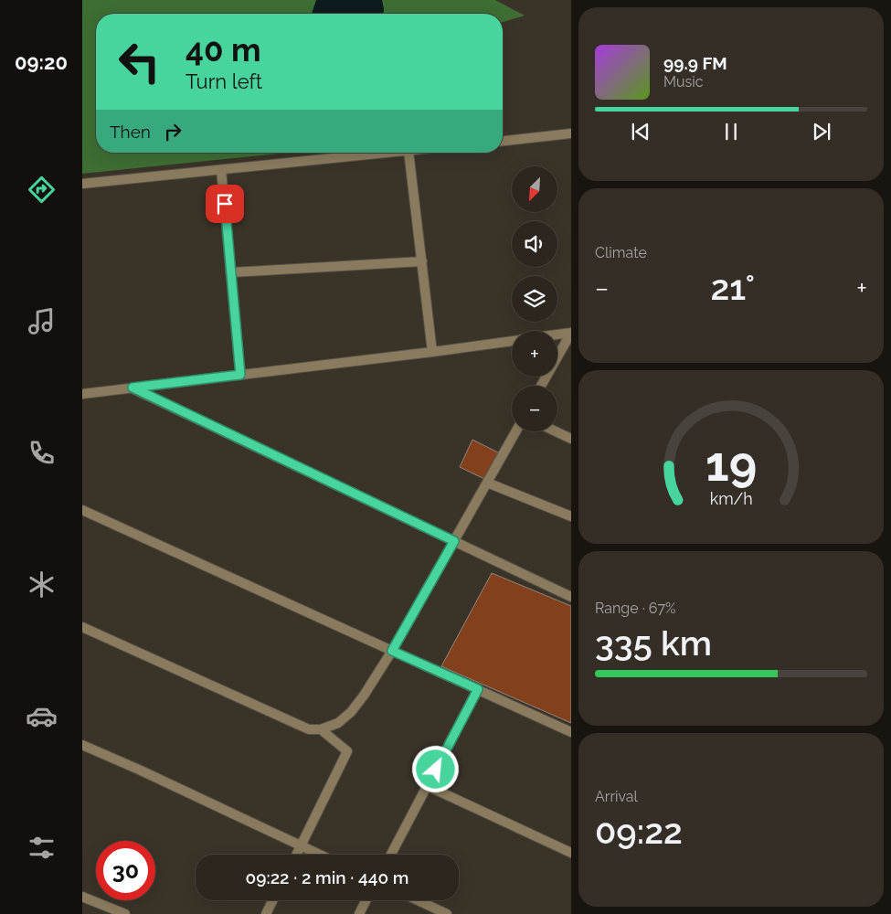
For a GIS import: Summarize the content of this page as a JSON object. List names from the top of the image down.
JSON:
{
  "north": "bottom left",
  "page": {
    "tabs": "09:20",
    "turn": ["40 m", "Turn left"],
    "song": ["99.9 FM", "Music"],
    "then": "Then",
    "map_buttons": ["+", "−"],
    "tile": [
      "Climate",
      ["Range · 67%", "335 km"],
      ["Arrival", "09:22"]
    ],
    "heat": ["−", "21°", "+"],
    "limit": "30",
    "trip": "09:22 · 2 min · 440 m",
    "gauge": ["19", "km/h"]
  }
}
